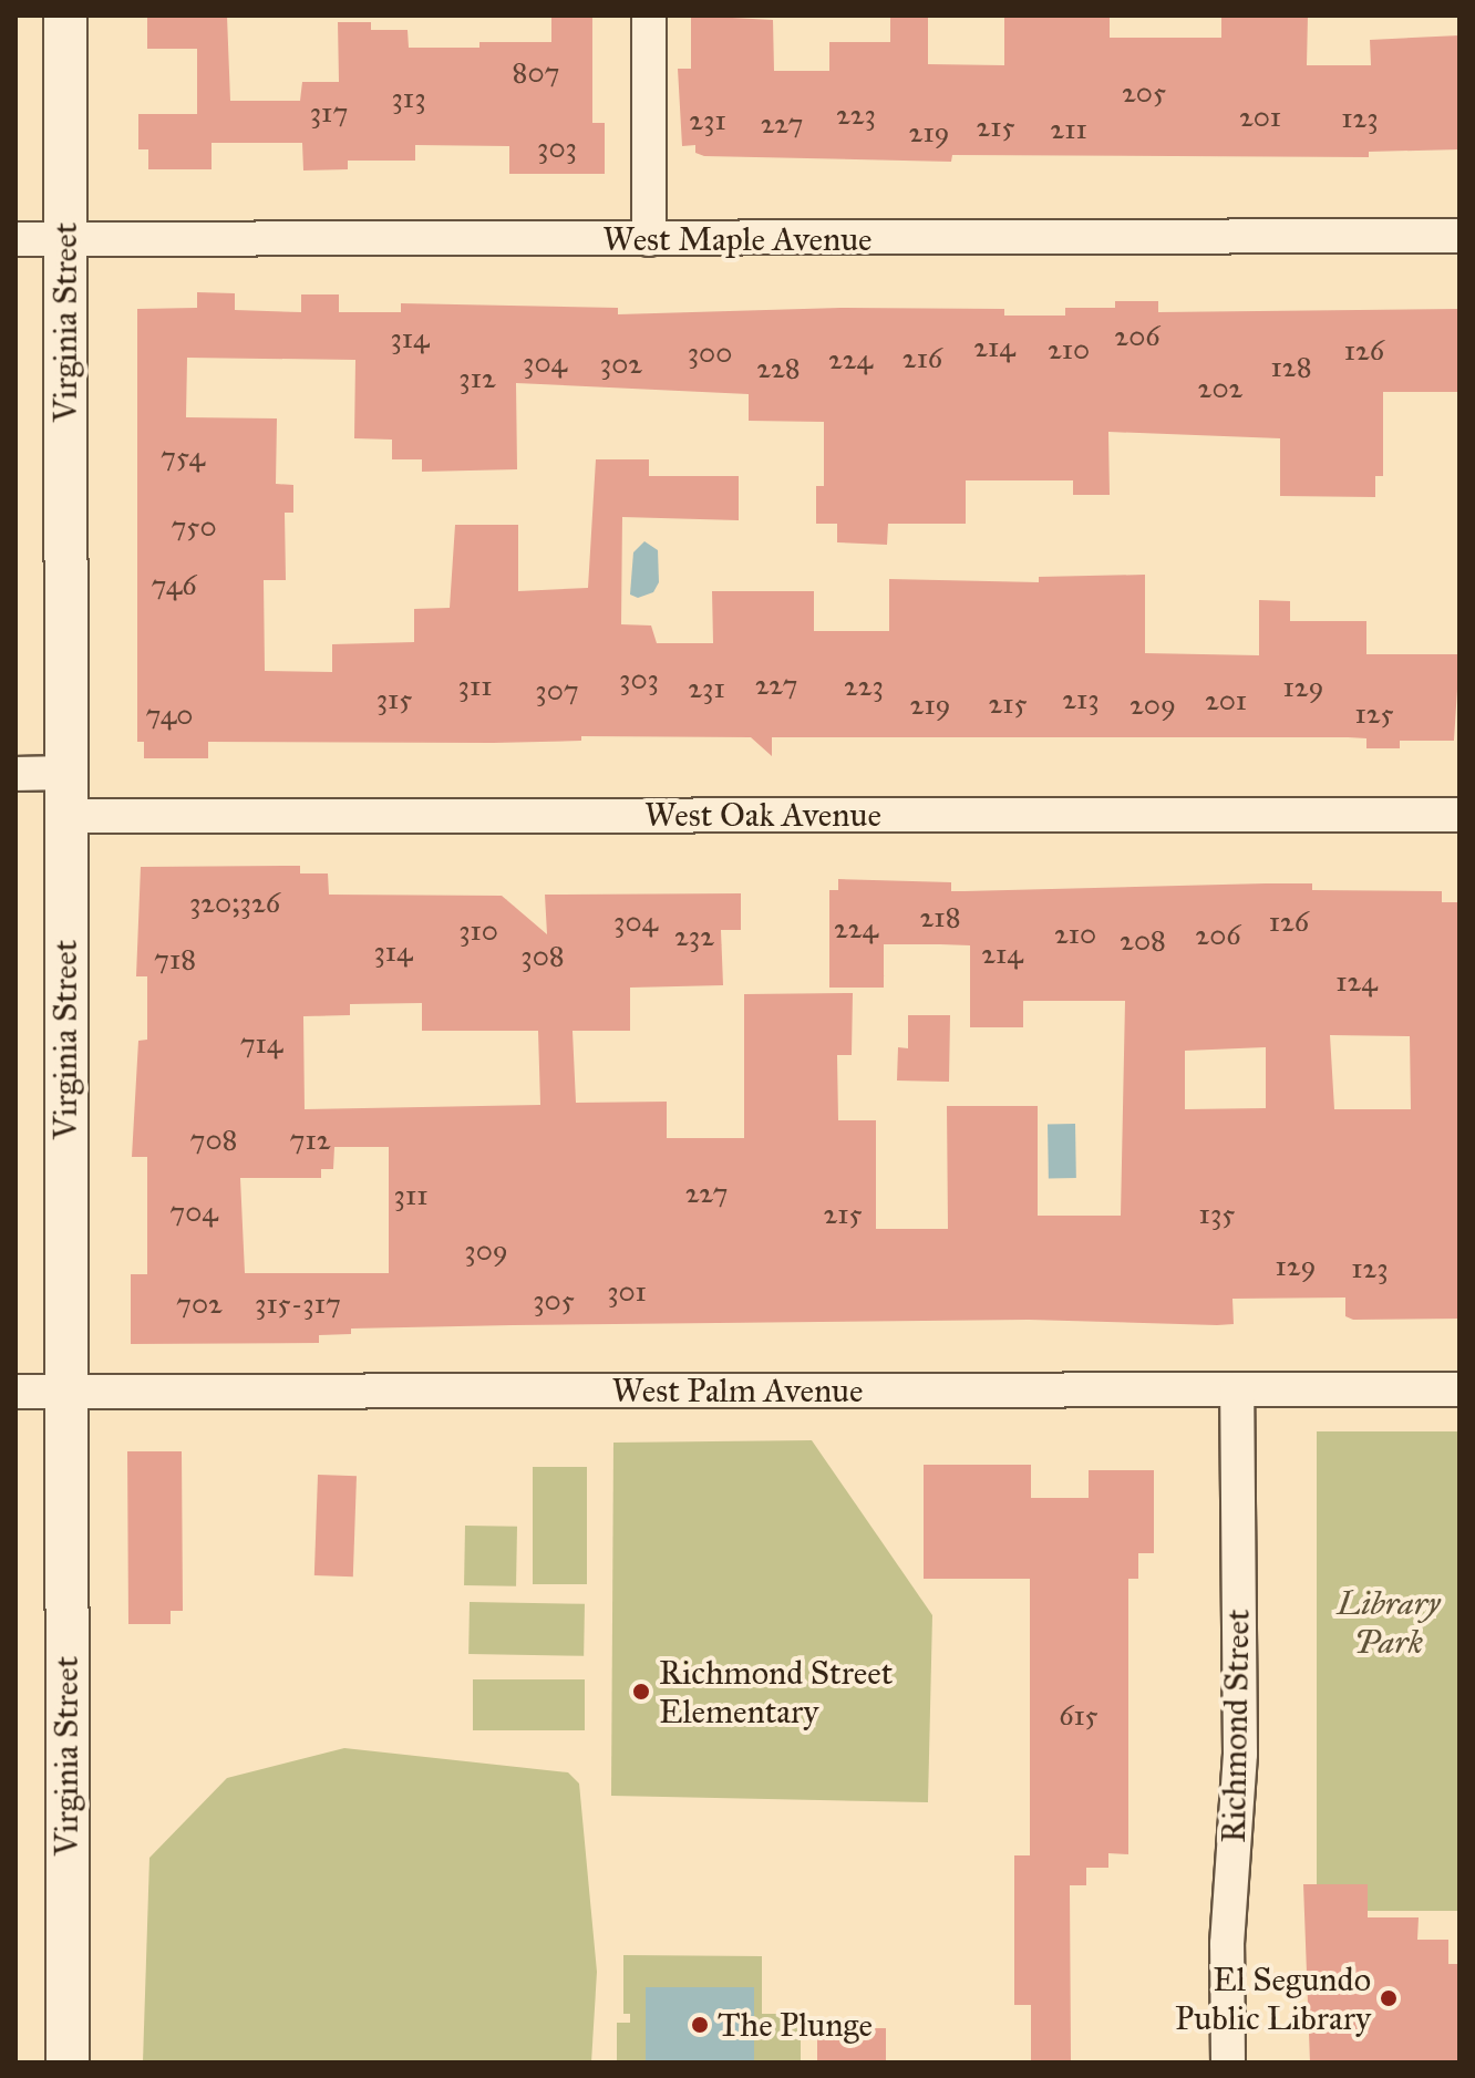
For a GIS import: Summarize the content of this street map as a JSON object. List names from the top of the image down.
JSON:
{
  "streets": {
    "street": [
      "West Maple Avenue",
      "Virginia Street",
      "West Oak Avenue",
      "West Palm Avenue",
      "Richmond Street"
    ]
  },
  "crossings": [
    ["West Maple Avenue", "Virginia Street"],
    ["Virginia Street", "West Oak Avenue"],
    ["Virginia Street", "West Palm Avenue"],
    ["West Palm Avenue", "Richmond Street"]
  ],
  "parks": ["Library Park"],
  "places": ["Richmond Street Elementary", "El Segundo Public Library", "The Plunge"],
  "house_numbers": [
    "807",
    "205",
    "313",
    "317",
    "223",
    "201",
    "123",
    "231",
    "227",
    "215",
    "211",
    "219",
    "303",
    "206",
    "314",
    "214",
    "210",
    "126",
    "300",
    "216",
    "224",
    "304",
    "302",
    "128",
    "228",
    "312",
    "202",
    "754",
    "750",
    "746",
    "303",
    "227",
    "311",
    "223",
    "129",
    "231",
    "307",
    "315",
    "213",
    "201",
    "215",
    "219",
    "209",
    "125",
    "740",
    "320;326",
    "218",
    "304",
    "126",
    "224",
    "310",
    "210",
    "206",
    "232",
    "208",
    "314",
    "214",
    "308",
    "718",
    "124",
    "714",
    "708",
    "712",
    "227",
    "311",
    "704",
    "215",
    "135",
    "309",
    "129",
    "123",
    "301",
    "305",
    "702",
    "315-317",
    "615"
  ]
}
